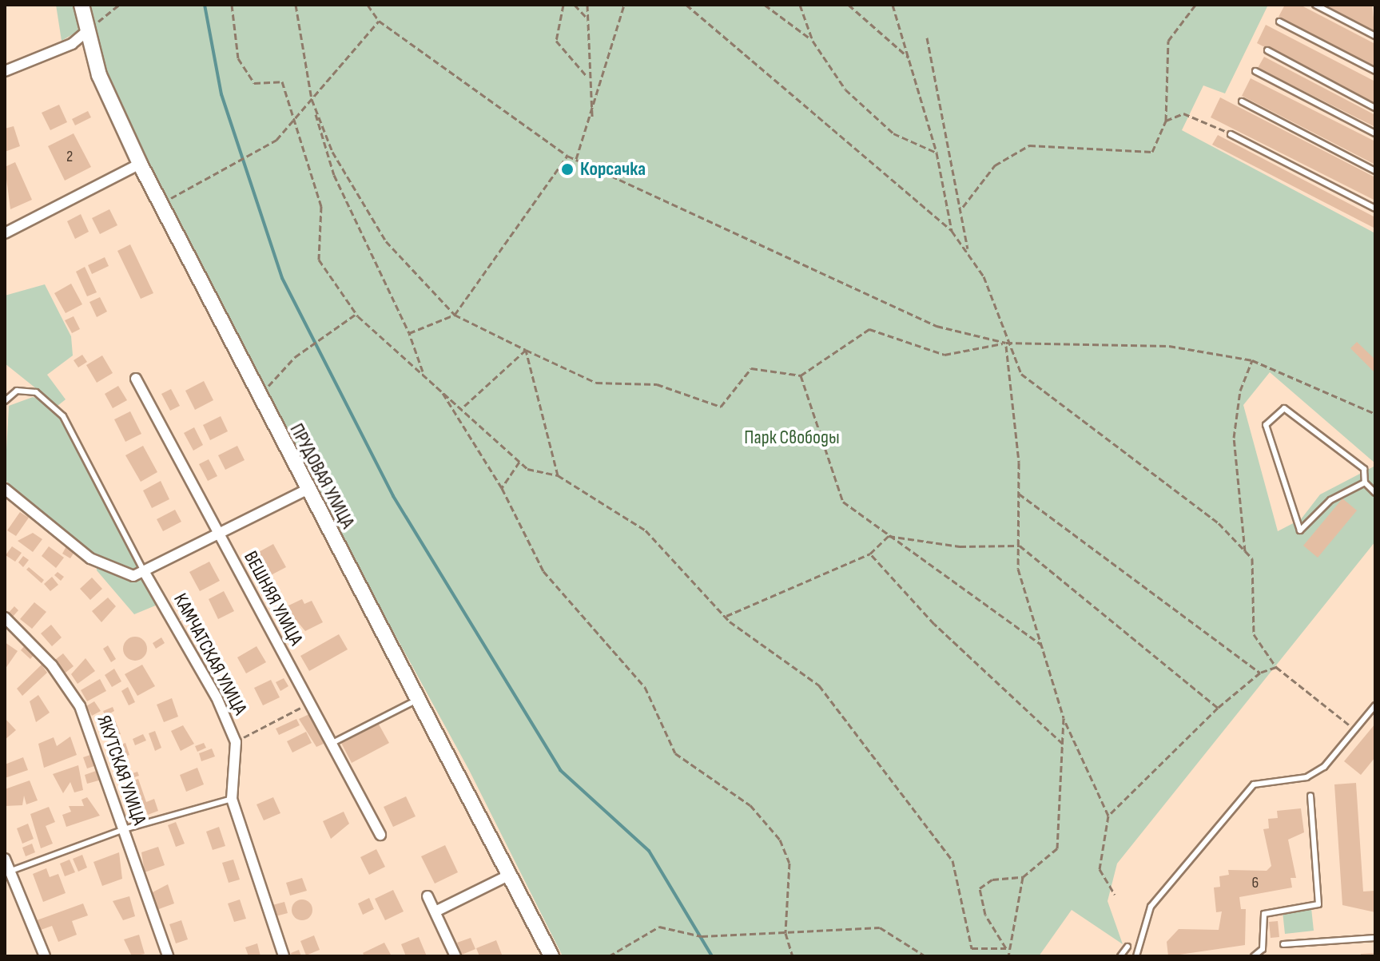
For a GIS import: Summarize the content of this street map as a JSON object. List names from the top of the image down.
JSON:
{
  "streets": {
    "main road": ["ПРУДОВАЯ УЛИЦА"],
    "street": ["ВЕШНЯЯ УЛИЦА", "КАМЧАТСКАЯ УЛИЦА", "ЯКУТСКАЯ УЛИЦА"]
  },
  "parks": ["Парк Свободы"],
  "places": ["Корсачка"],
  "house_numbers": ["2", "6"]
}
